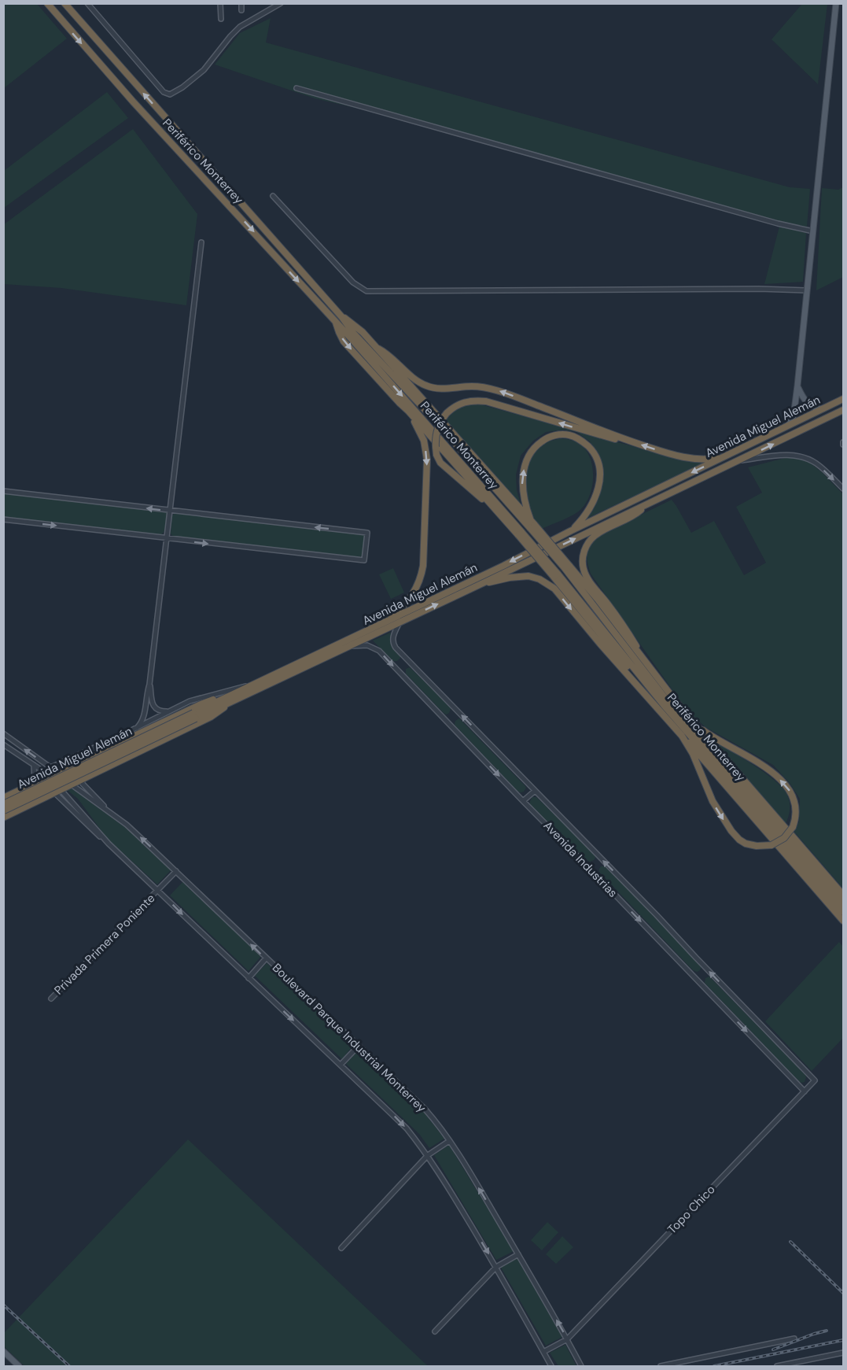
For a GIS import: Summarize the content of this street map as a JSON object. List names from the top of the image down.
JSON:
{
  "streets": {
    "highway": ["Periférico Monterrey", "Avenida Miguel Alemán"],
    "street": [
      "Avenida Industrias",
      "Privada Primera Poniente",
      "Boulevard Parque Industrial Monterrey",
      "Topo Chico"
    ]
  },
  "crossings": [
    ["Avenida Miguel Alemán", "Avenida Industrias"],
    ["Avenida Industrias", "Topo Chico"],
    ["Privada Primera Poniente", "Boulevard Parque Industrial Monterrey"],
    ["Boulevard Parque Industrial Monterrey", "Topo Chico"]
  ]
}
